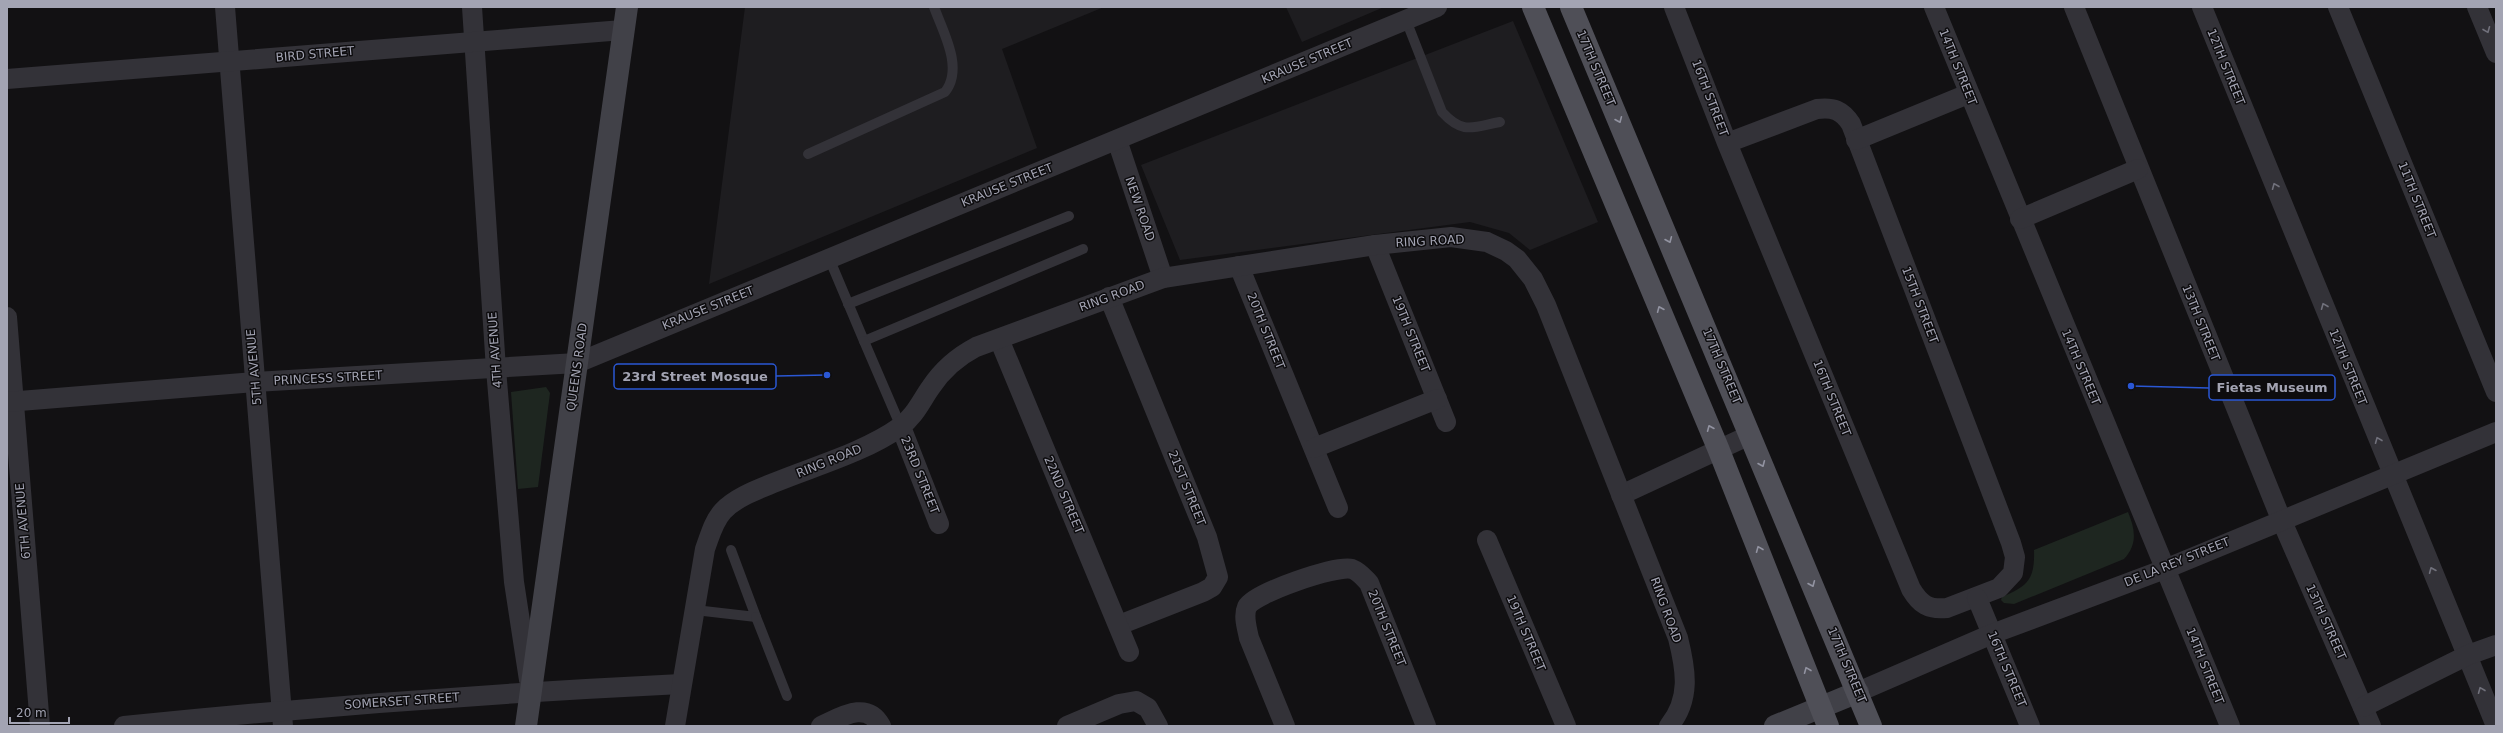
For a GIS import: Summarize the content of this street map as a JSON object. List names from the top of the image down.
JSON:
{
  "streets": {
    "main road": ["17TH STREET"],
    "street": [
      "BIRD STREET",
      "KRAUSE STREET",
      "14TH STREET",
      "12TH STREET",
      "16TH STREET",
      "11TH STREET",
      "NEW ROAD",
      "RING ROAD",
      "15TH STREET",
      "13TH STREET",
      "20TH STREET",
      "19TH STREET",
      "4TH AVENUE",
      "5TH AVENUE",
      "QUEENS ROAD",
      "PRINCESS STREET",
      "23RD STREET",
      "21ST STREET",
      "22ND STREET",
      "6TH AVENUE",
      "DE LA REY STREET",
      "SOMERSET STREET"
    ]
  },
  "crossings": [
    ["BIRD STREET", "4TH AVENUE"],
    ["BIRD STREET", "5TH AVENUE"],
    ["BIRD STREET", "QUEENS ROAD"],
    ["KRAUSE STREET", "NEW ROAD"],
    ["KRAUSE STREET", "QUEENS ROAD"],
    ["KRAUSE STREET", "PRINCESS STREET"],
    ["14TH STREET", "DE LA REY STREET"],
    ["12TH STREET", "DE LA REY STREET"],
    ["17TH STREET", "DE LA REY STREET"],
    ["16TH STREET", "15TH STREET"],
    ["16TH STREET", "DE LA REY STREET"],
    ["NEW ROAD", "RING ROAD"],
    ["RING ROAD", "20TH STREET"],
    ["RING ROAD", "19TH STREET"],
    ["RING ROAD", "23RD STREET"],
    ["RING ROAD", "21ST STREET"],
    ["RING ROAD", "22ND STREET"],
    ["RING ROAD", "SOMERSET STREET"],
    ["13TH STREET", "DE LA REY STREET"],
    ["4TH AVENUE", "QUEENS ROAD"],
    ["4TH AVENUE", "PRINCESS STREET"],
    ["4TH AVENUE", "SOMERSET STREET"],
    ["5TH AVENUE", "PRINCESS STREET"],
    ["5TH AVENUE", "SOMERSET STREET"],
    ["QUEENS ROAD", "PRINCESS STREET"],
    ["QUEENS ROAD", "SOMERSET STREET"],
    ["PRINCESS STREET", "6TH AVENUE"],
    ["21ST STREET", "22ND STREET"]
  ],
  "one_way": ["12TH STREET"],
  "places": ["23rd Street Mosque", "Fietas Museum"],
  "scale_bar": "20 m"
}
